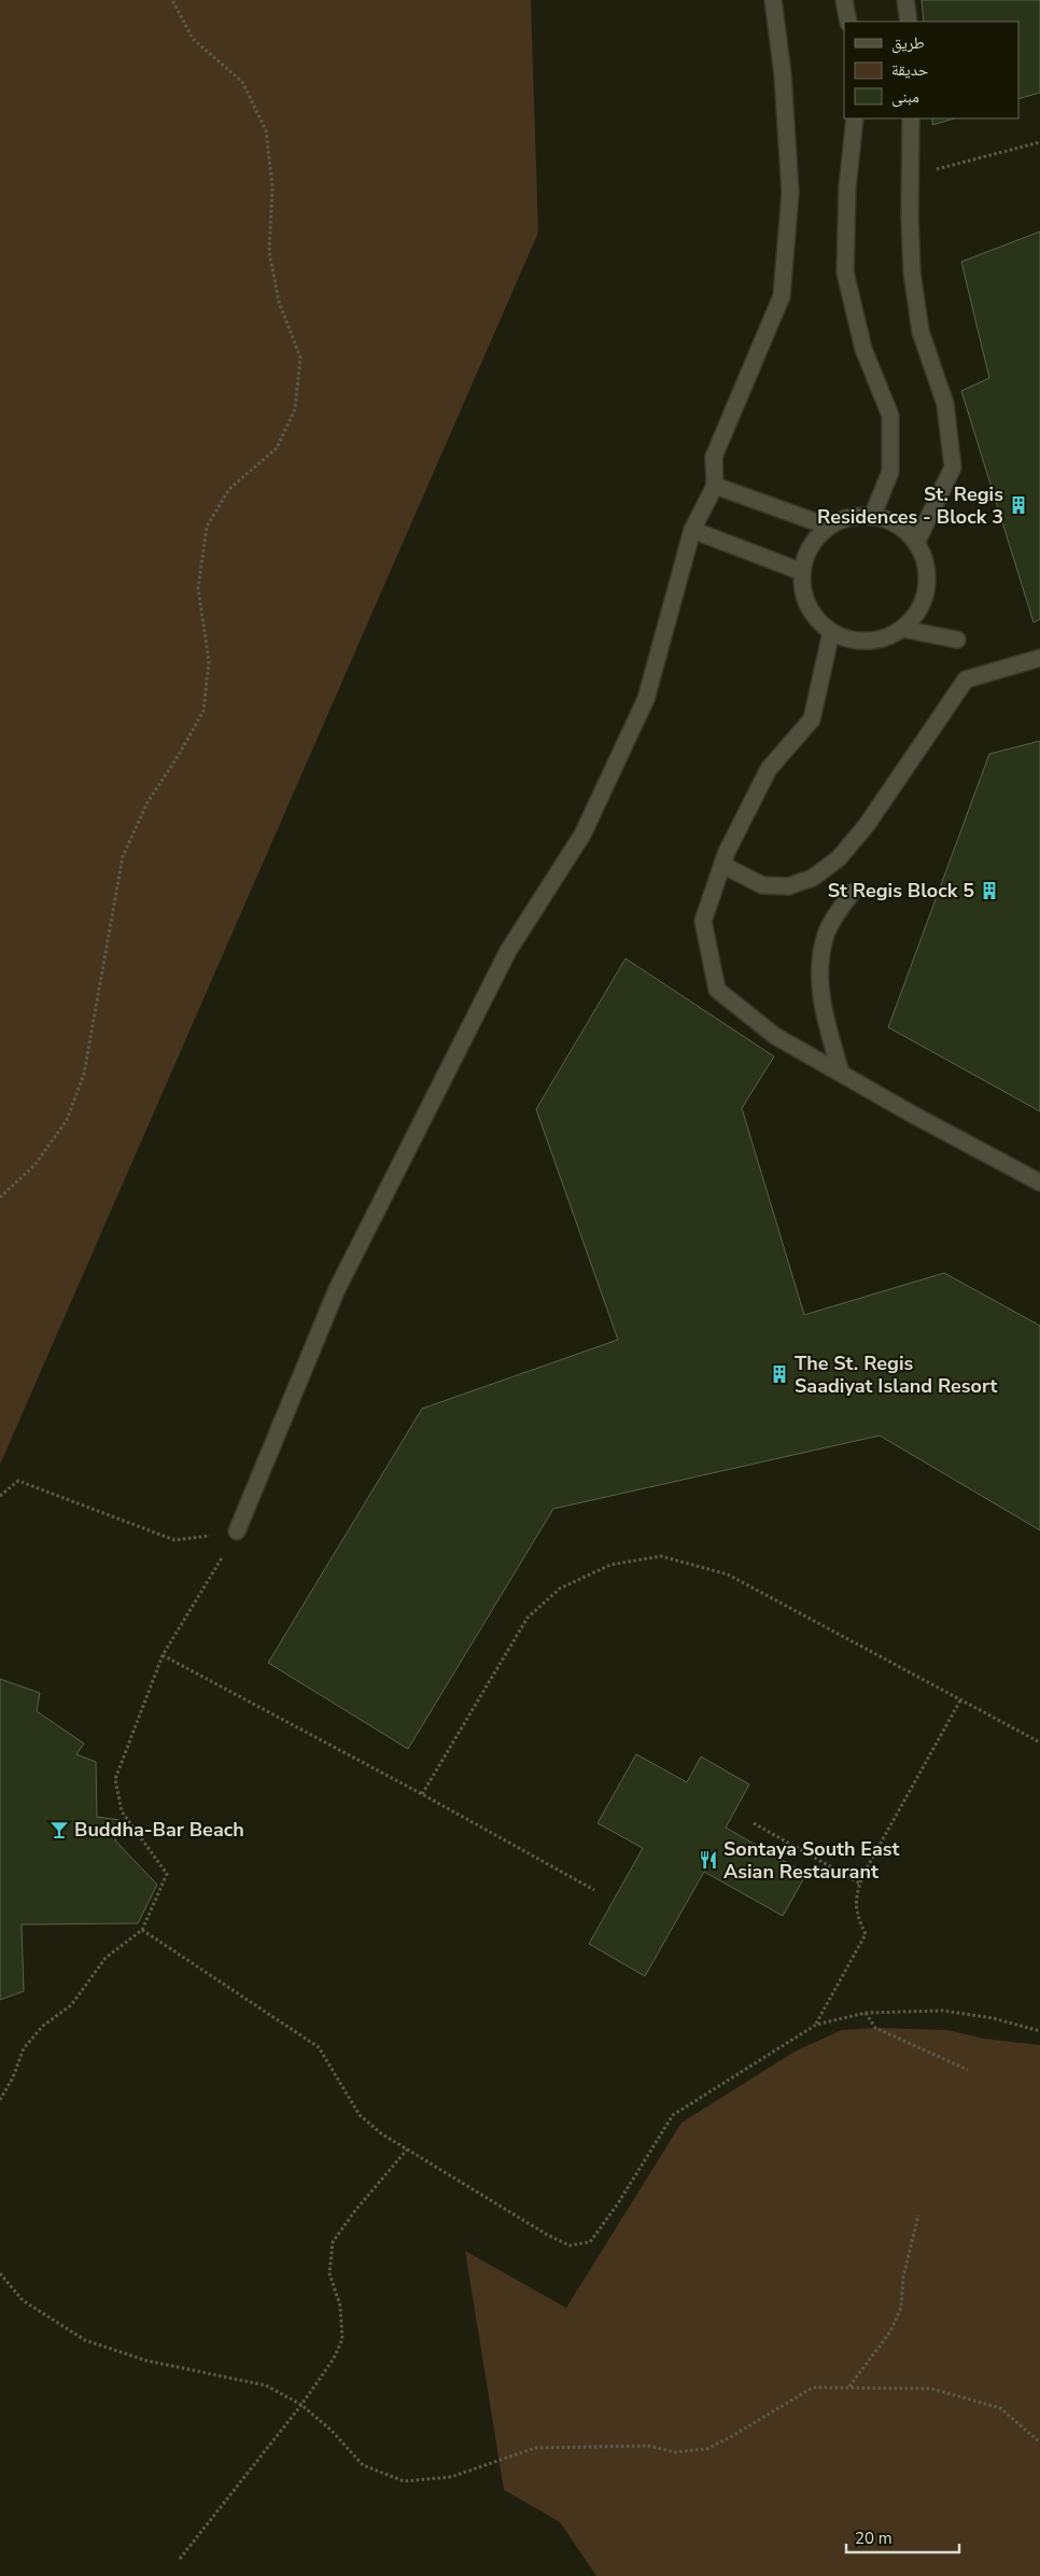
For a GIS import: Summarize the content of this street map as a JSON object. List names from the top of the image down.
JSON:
{
  "places": {
    "building": ["St. Regis Residences - Block 3", "St Regis Block 5", "The St. Regis Saadiyat Island Resort"],
    "bar": ["Buddha-Bar Beach"],
    "restaurant": ["Sontaya South East Asian Restaurant"]
  },
  "legend": ["طريق", "حديقة", "مبنى"],
  "scale_bar": "20 m"
}
